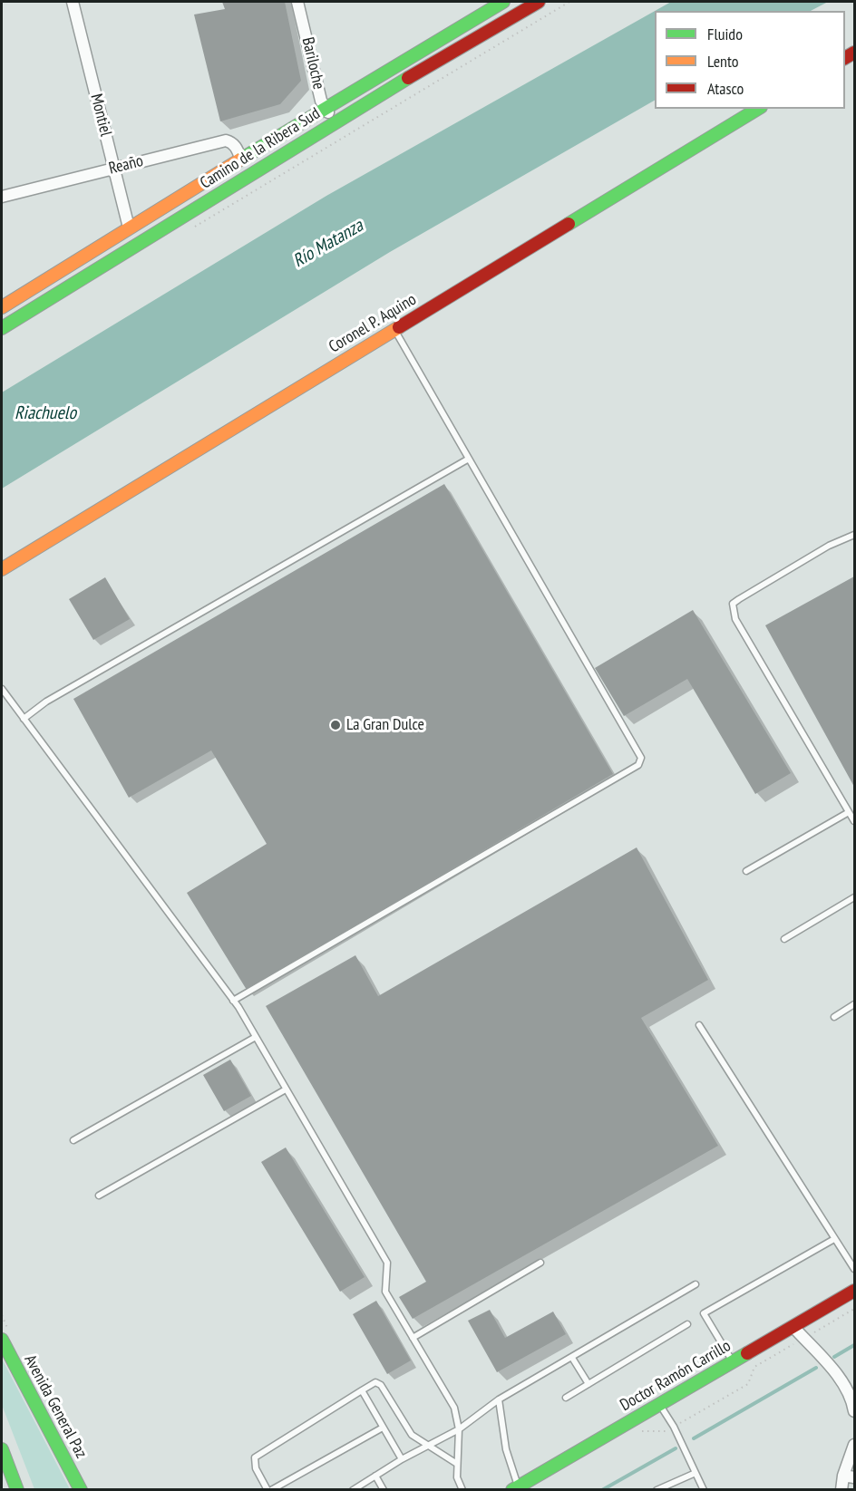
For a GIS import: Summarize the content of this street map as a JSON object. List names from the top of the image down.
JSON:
{
  "streets": {
    "main road": [
      "Camino de la Ribera Sud",
      "Coronel P. Aquino",
      "Doctor Ramón Carrillo",
      "Avenida General Paz"
    ],
    "street": ["Bariloche", "Montiel", "Reaño"]
  },
  "crossings": [
    ["Bariloche", "Camino de la Ribera Sud"],
    ["Montiel", "Camino de la Ribera Sud"],
    ["Montiel", "Reaño"],
    ["Camino de la Ribera Sud", "Reaño"]
  ],
  "water": ["Río Matanza", "Riachuelo"],
  "places": ["La Gran Dulce"],
  "legend": ["Fluido", "Lento", "Atasco"]
}
